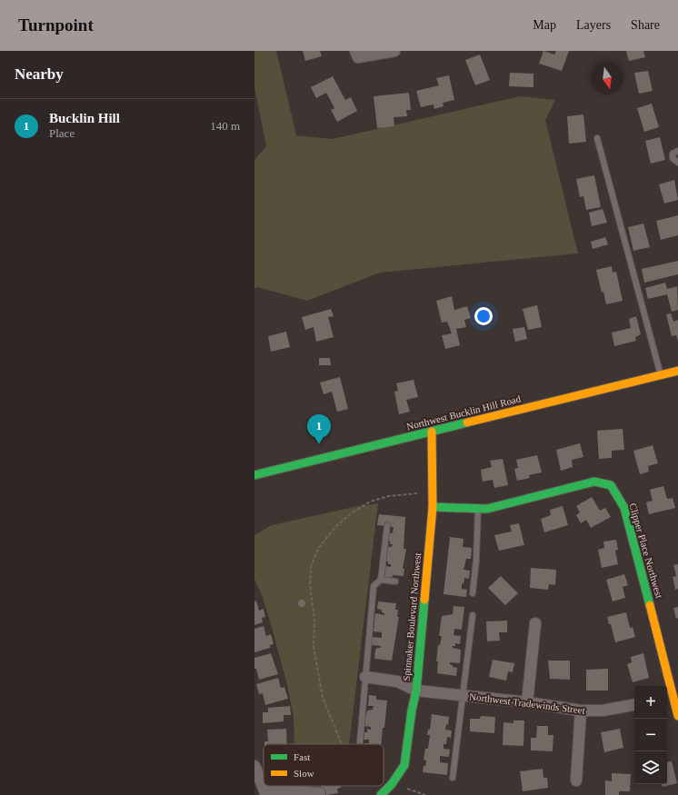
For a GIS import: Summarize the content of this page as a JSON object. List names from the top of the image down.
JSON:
{
  "streets": {
    "street": [
      "Northwest Bucklin Hill Road",
      "Clipper Place Northwest",
      "Spinnaker Boulevard Northwest",
      "Northwest Tradewinds Street"
    ]
  },
  "crossings": [
    ["Northwest Bucklin Hill Road", "Spinnaker Boulevard Northwest"],
    ["Clipper Place Northwest", "Spinnaker Boulevard Northwest"],
    ["Spinnaker Boulevard Northwest", "Northwest Tradewinds Street"]
  ],
  "legend": ["Fast", "Slow"],
  "north": "bottom",
  "page": {
    "header": "Turnpoint",
    "nav": ["Map", "Layers", "Share"],
    "heading": "Nearby",
    "list": [
      {
        "mark": "1",
        "name": "Bucklin Hill",
        "note": "Place",
        "value": "140 m"
      }
    ],
    "pins": "1",
    "map_buttons": ["+", "−"]
  }
}
